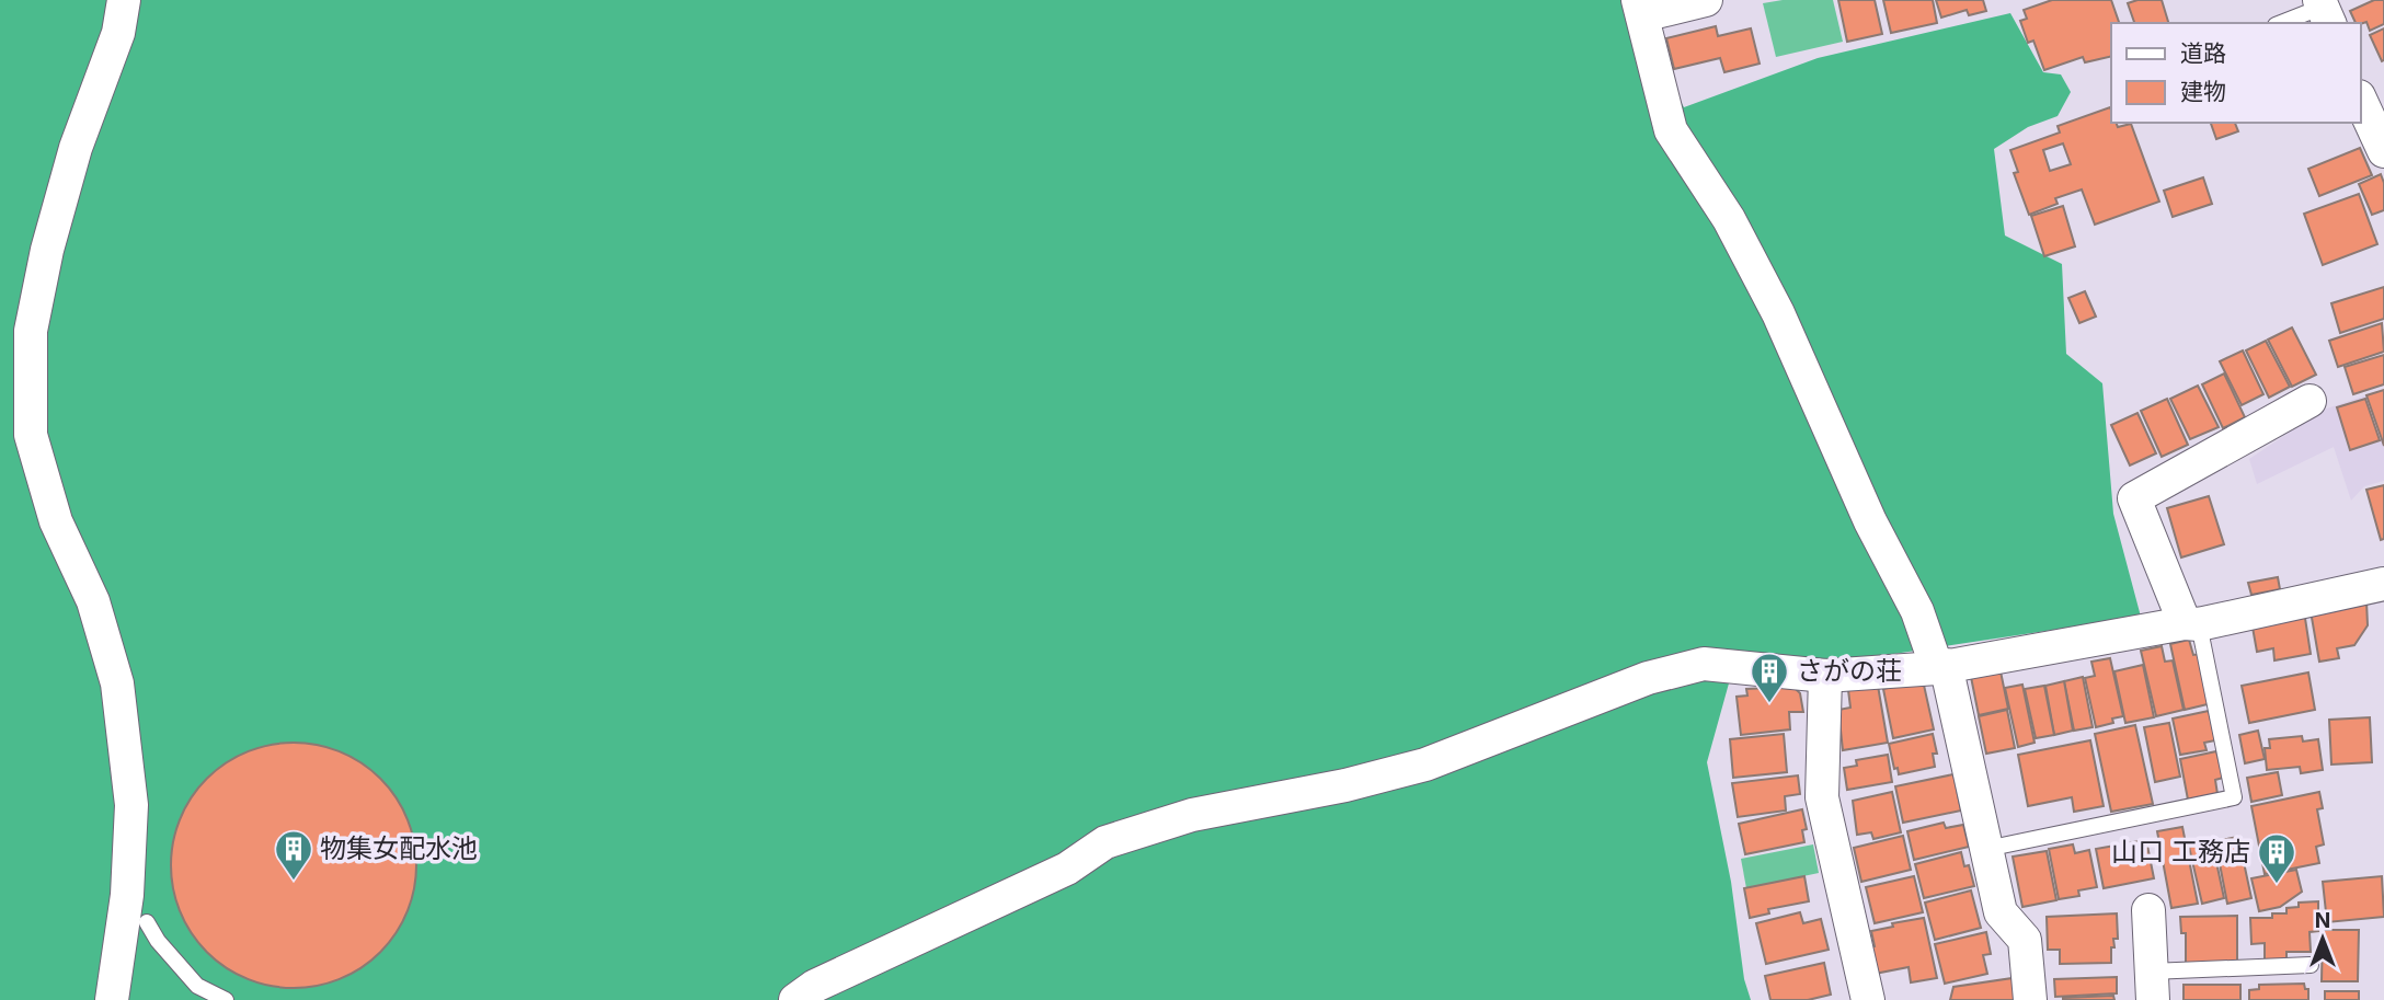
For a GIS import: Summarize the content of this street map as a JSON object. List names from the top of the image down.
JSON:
{
  "places": {
    "building": ["さがの荘", "物集女配水池", "山口 工務店"]
  },
  "legend": ["道路", "建物"],
  "north": "top"
}
